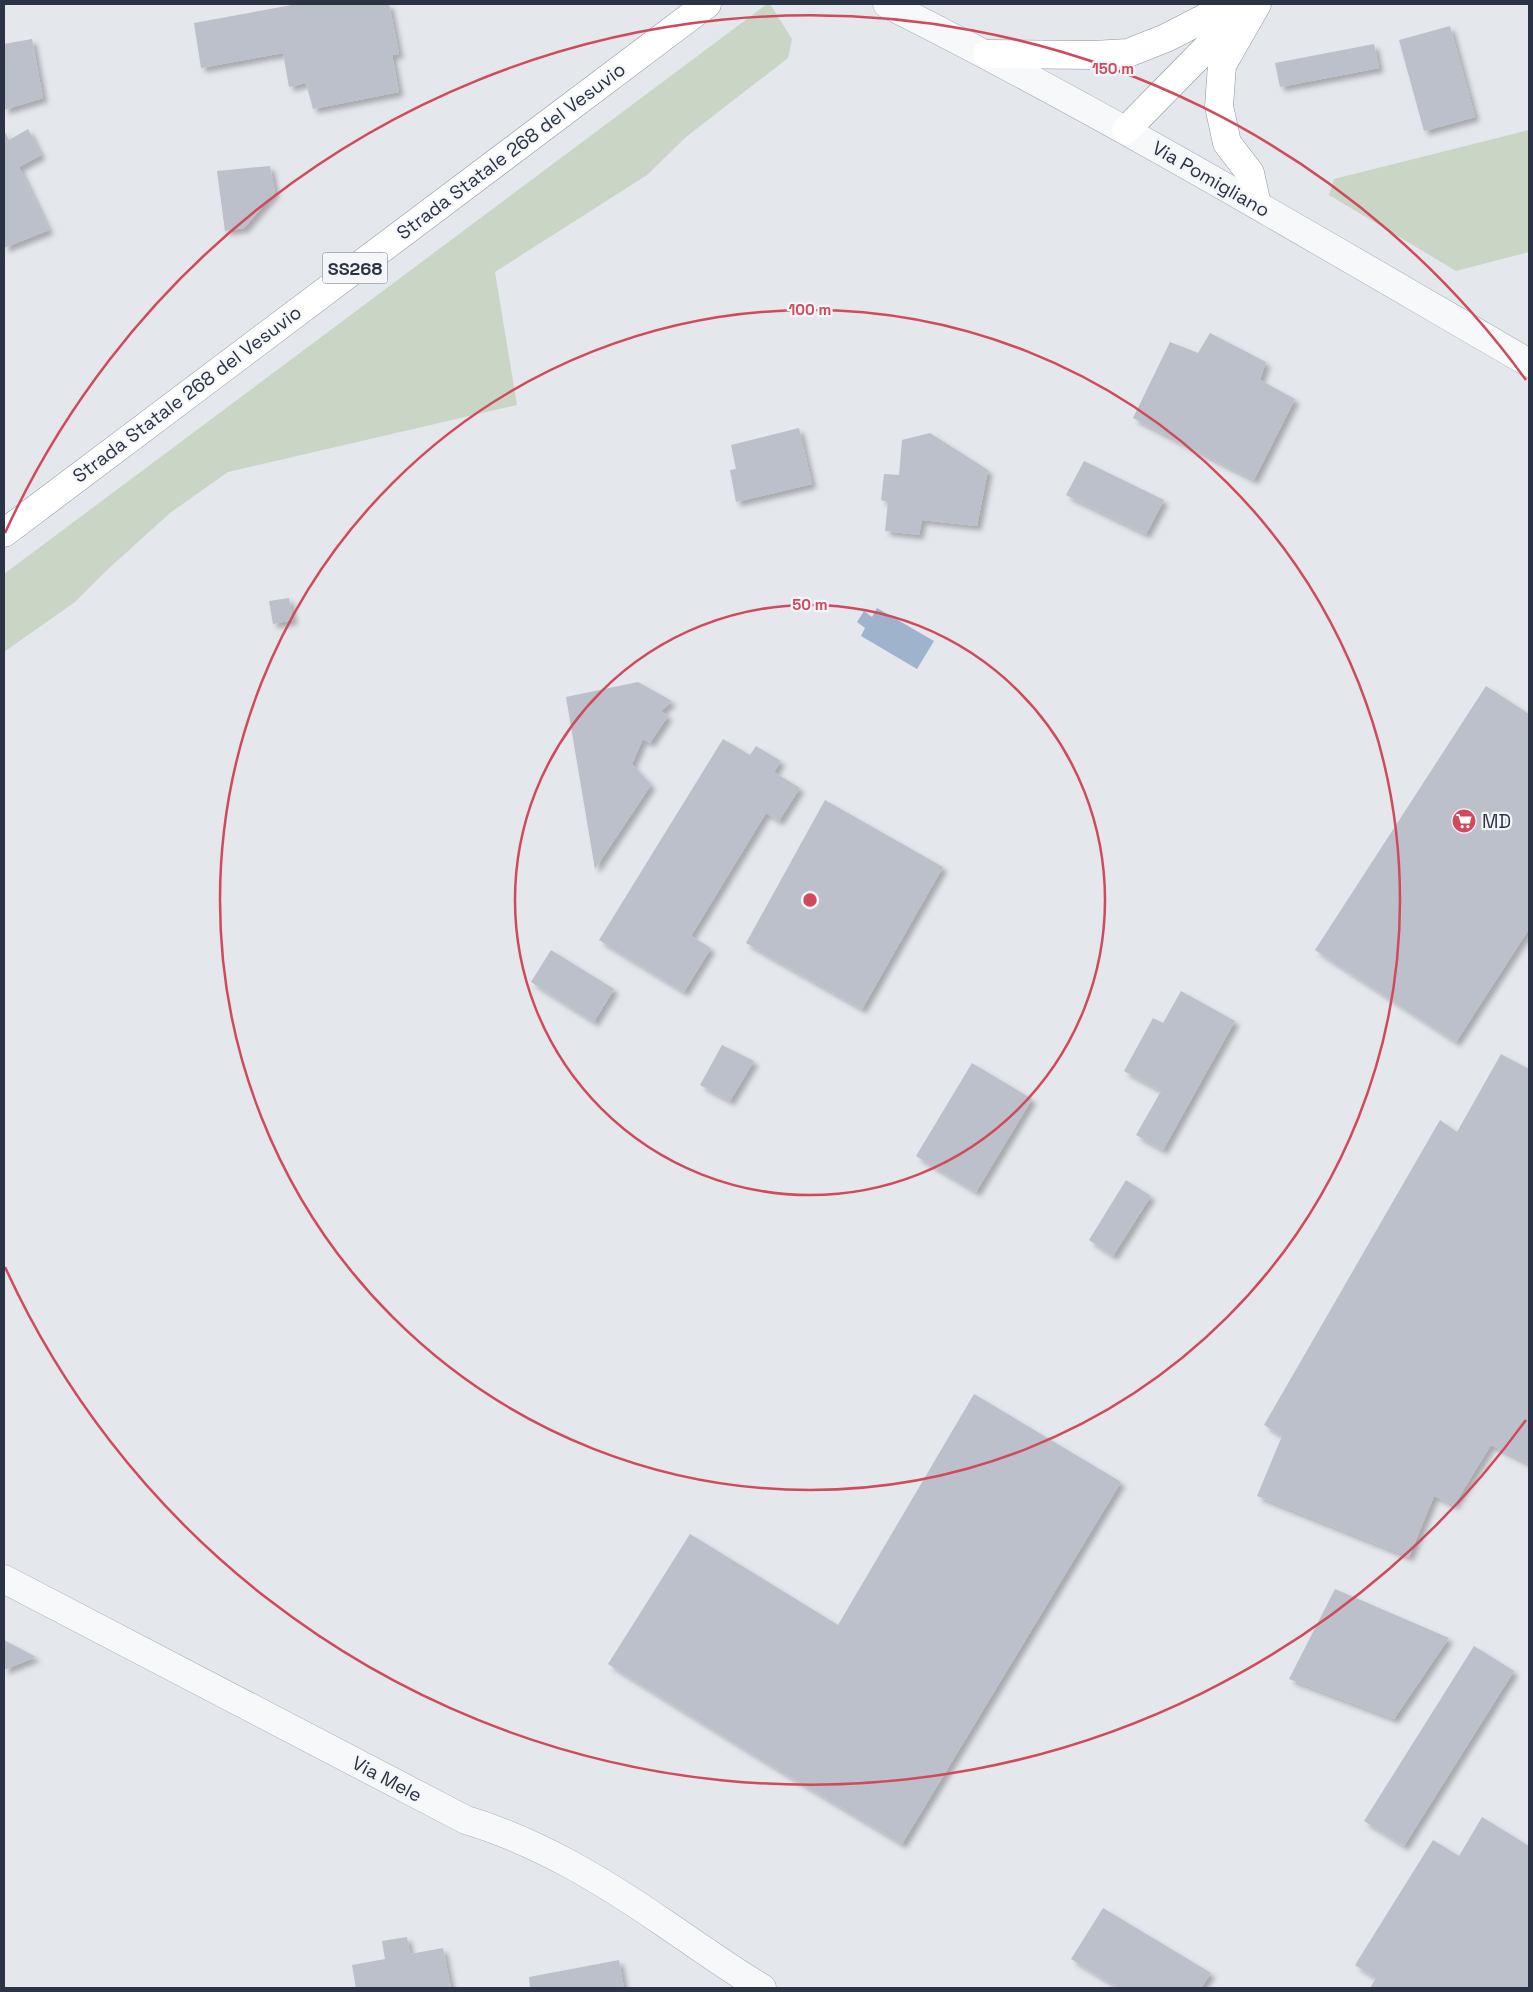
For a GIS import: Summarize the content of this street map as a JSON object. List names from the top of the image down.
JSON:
{
  "streets": {
    "highway": ["Strada Statale 268 del Vesuvio", "SS268"],
    "street": ["Via Pomigliano", "Via Mele"]
  },
  "places": {
    "supermarket": ["MD"]
  },
  "rings": ["150 m", "100 m", "50 m"]
}
